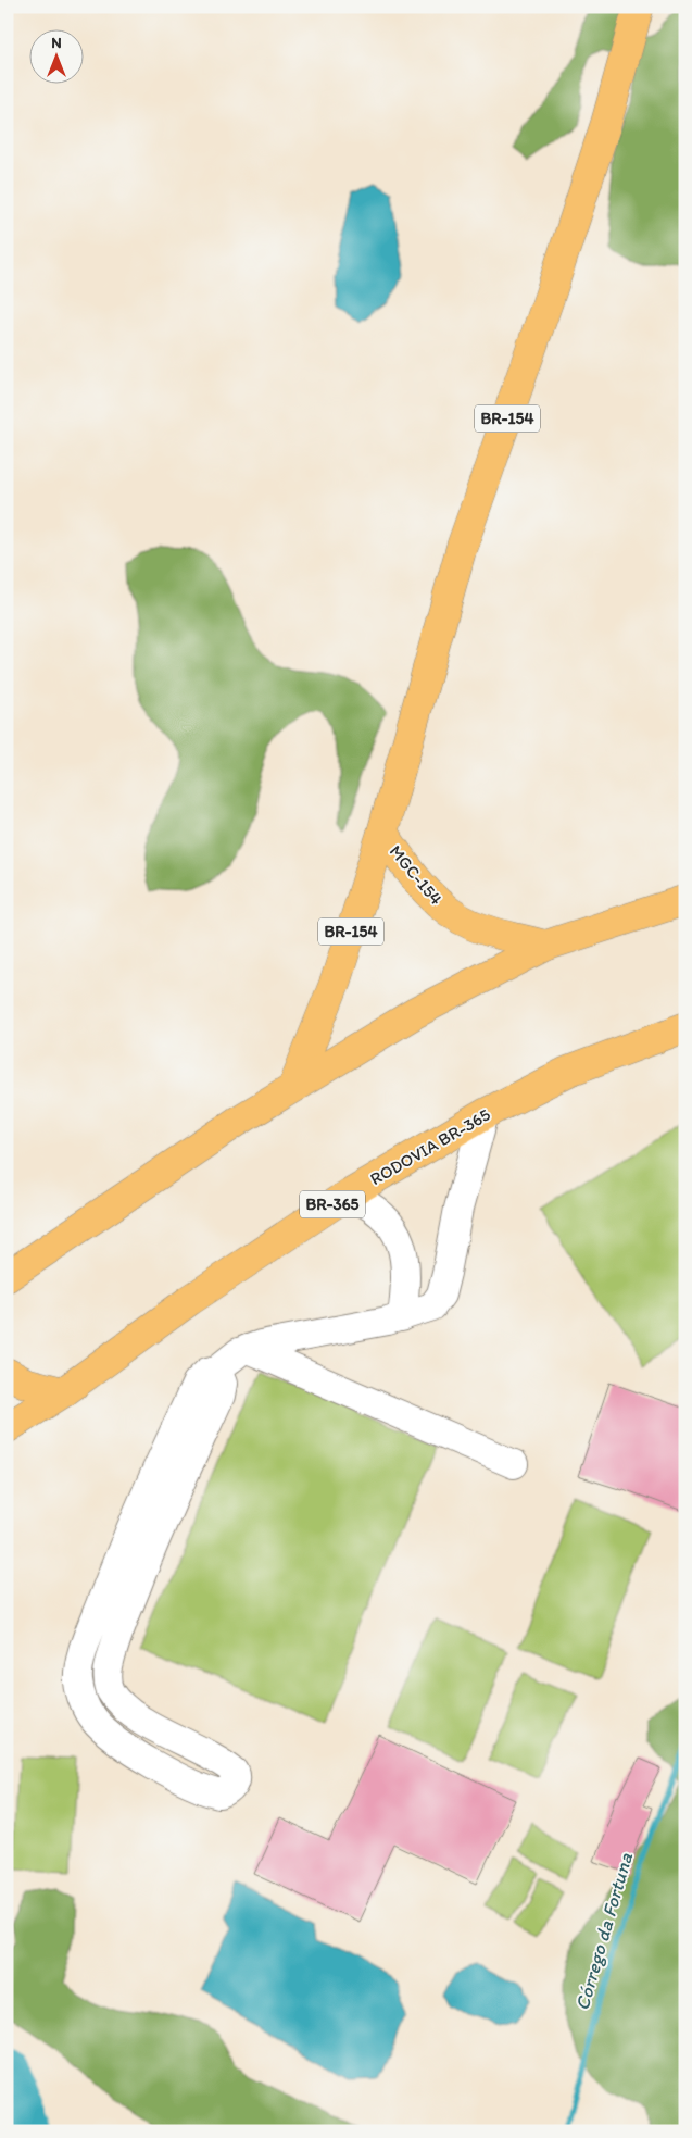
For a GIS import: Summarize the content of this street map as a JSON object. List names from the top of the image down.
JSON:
{
  "streets": {
    "main road": [
      "BR-154",
      "MGC-154",
      "RODOVIA BR-365",
      "BR-365"
    ]
  },
  "crossings": [
    ["BR-154", "MGC-154"]
  ],
  "water": ["Córrego da Fortuna"],
  "north": "top"
}
